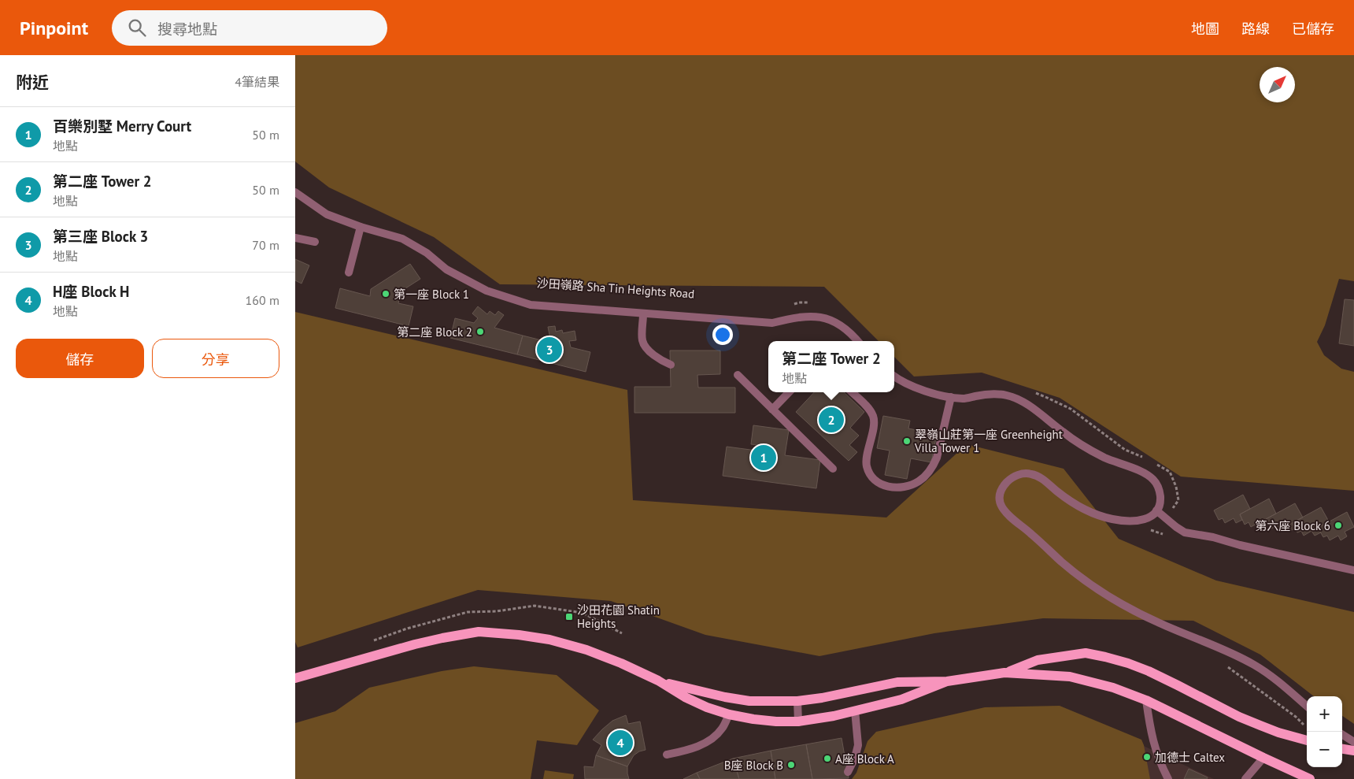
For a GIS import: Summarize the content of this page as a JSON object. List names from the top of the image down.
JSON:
{
  "streets": {
    "street": ["沙田嶺路 Sha Tin Heights Road"]
  },
  "places": {
    "other": [
      "第一座 Block 1",
      "第二座 Block 2",
      "翠嶺山莊第一座 Greenheight Villa Tower 1",
      "第六座 Block 6",
      "加德士 Caltex",
      "A座 Block A",
      "B座 Block B"
    ],
    "transit": ["沙田花園 Shatin Heights"]
  },
  "north": "top right",
  "page": {
    "header": "Pinpoint",
    "search": "搜尋地點",
    "nav": ["地圖", "路線", "已儲存"],
    "heading": ["附近", "4筆結果"],
    "list": [
      {
        "mark": "1",
        "name": "百樂別墅 Merry Court",
        "note": "地點",
        "value": "50 m"
      },
      {
        "mark": "2",
        "name": "第二座 Tower 2",
        "note": "地點",
        "value": "50 m"
      },
      {
        "mark": "3",
        "name": "第三座 Block 3",
        "note": "地點",
        "value": "70 m"
      },
      {
        "mark": "4",
        "name": "H座 Block H",
        "note": "地點",
        "value": "160 m"
      }
    ],
    "buttons": ["儲存", "分享"],
    "pins": [
      "3",
      "2",
      "1",
      "4"
    ],
    "popup": ["第二座 Tower 2", "地點"],
    "map_buttons": ["+", "−"]
  }
}
